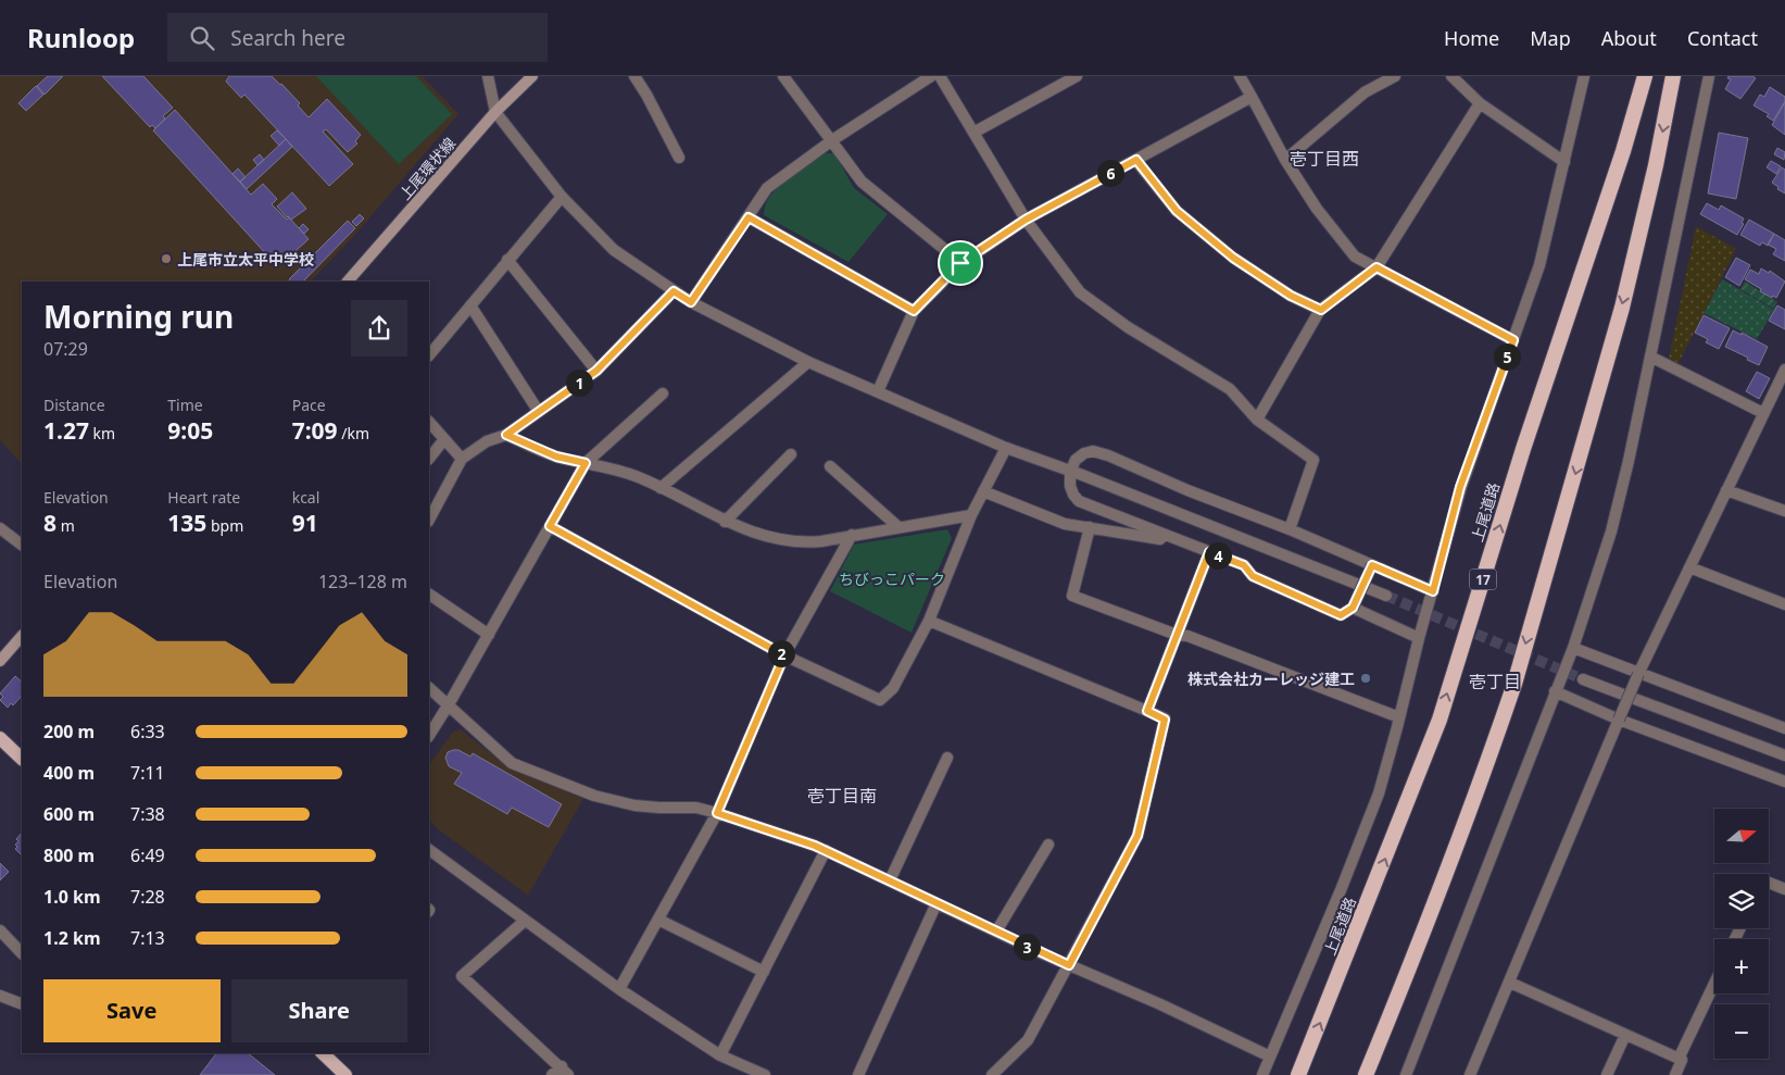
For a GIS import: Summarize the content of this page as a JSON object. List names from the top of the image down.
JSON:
{
  "streets": {
    "highway": ["上尾道路", "17"],
    "main road": ["上尾環状線"]
  },
  "districts": ["壱丁目西", "壱丁目", "壱丁目南"],
  "parks": ["ちびっこパーク"],
  "places": ["上尾市立太平中学校", "株式会社カーレッジ建工"],
  "north": "right",
  "page": {
    "header": "Runloop",
    "search": "Search here",
    "nav": [
      "Home",
      "Map",
      "About",
      "Contact"
    ],
    "pins": [
      "6",
      "5",
      "1",
      "4",
      "2",
      "3"
    ],
    "heading": ["Morning run", "07:29"],
    "stats": [
      ["Distance", "1.27 km"],
      ["Time", "9:05"],
      ["Pace", "7:09 /km"],
      ["Elevation", "8 m"],
      ["Heart rate", "135 bpm"],
      ["kcal", "91"]
    ],
    "chart": ["Elevation", "123–128 m"],
    "list": [
      {
        "name": "200 m",
        "note": "6:33"
      },
      {
        "name": "400 m",
        "note": "7:11"
      },
      {
        "name": "600 m",
        "note": "7:38"
      },
      {
        "name": "800 m",
        "note": "6:49"
      },
      {
        "name": "1.0 km",
        "note": "7:28"
      },
      {
        "name": "1.2 km",
        "note": "7:13"
      }
    ],
    "map_buttons": ["+", "−"],
    "buttons": ["Save", "Share"]
  }
}
